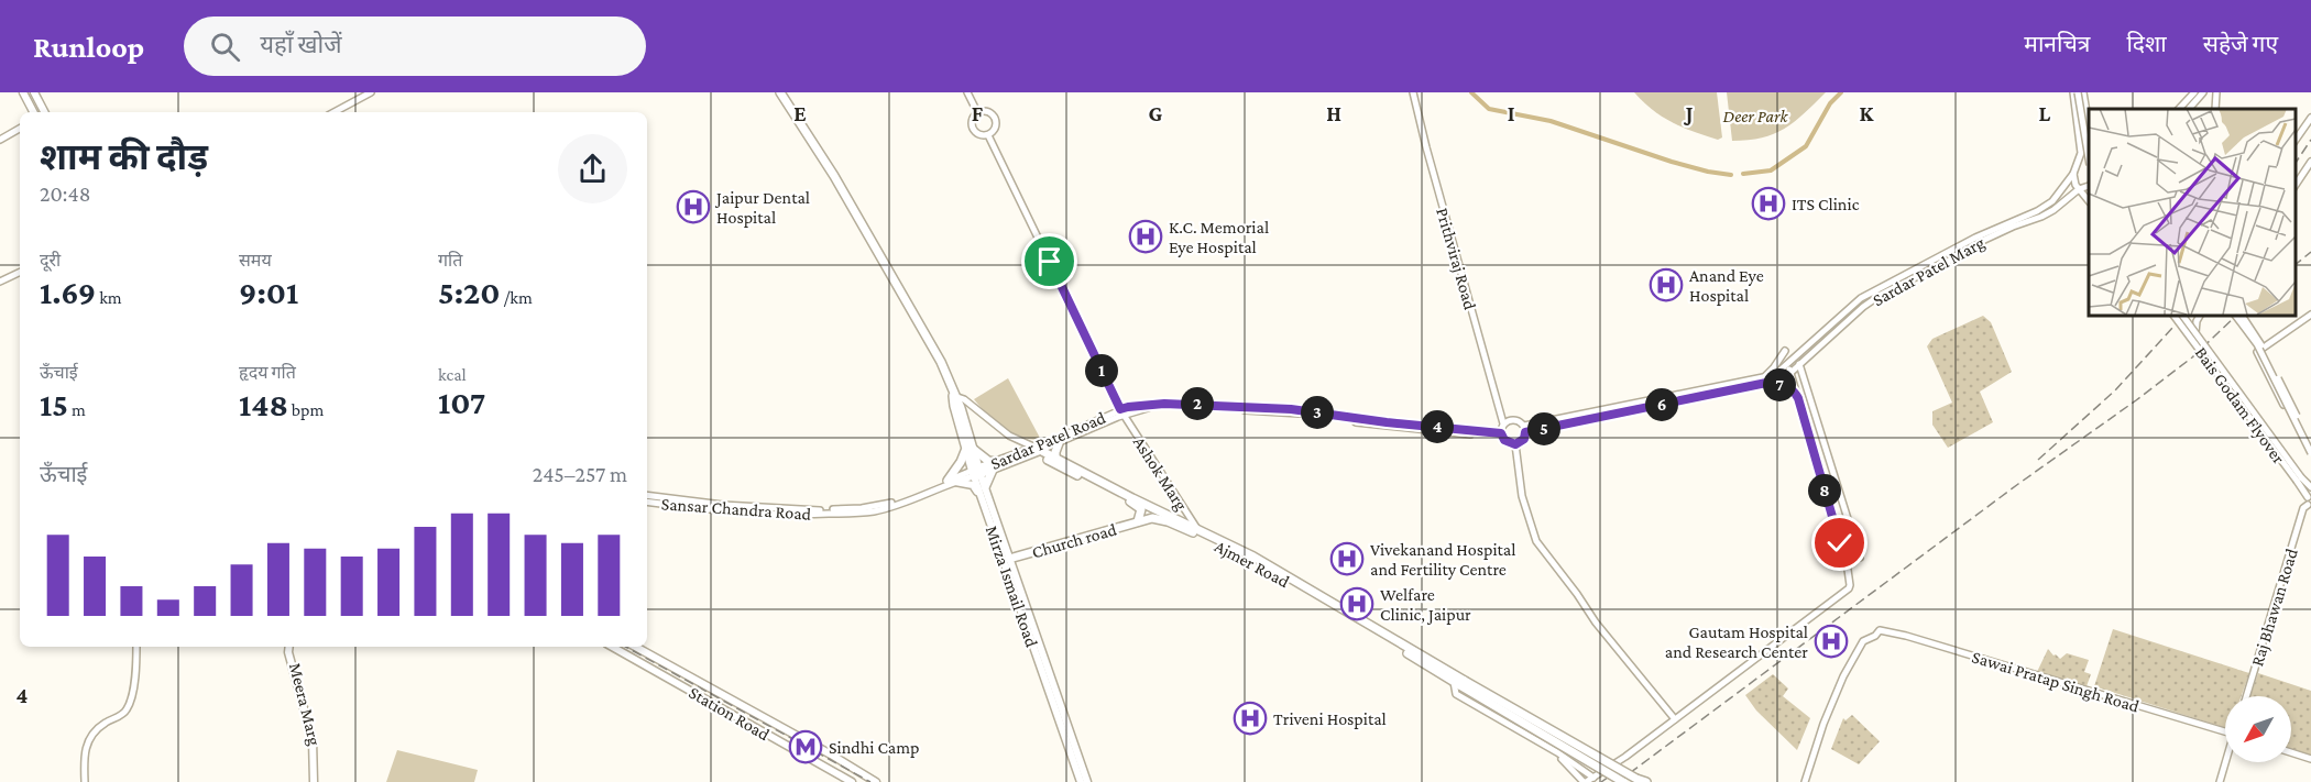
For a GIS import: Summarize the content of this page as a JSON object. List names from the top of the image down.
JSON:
{
  "streets": {
    "highway": [
      "Sardar Patel Road",
      "Church road",
      "Ajmer Road",
      "Mirza Ismail Road"
    ],
    "main road": ["Meera Marg", "Station Road"],
    "street": [
      "Prithviraj Road",
      "Sardar Patel Marg",
      "Bais Godam Flyover",
      "Ashok Marg",
      "Sansar Chandra Road",
      "Raj Bhawan Road",
      "Sawai Pratap Singh Road"
    ]
  },
  "crossings": [
    ["Prithviraj Road", "Ashok Marg"],
    ["Bais Godam Flyover", "Raj Bhawan Road"],
    ["Sardar Patel Road", "Ashok Marg"],
    ["Sardar Patel Road", "Sansar Chandra Road"],
    ["Sardar Patel Road", "Mirza Ismail Road"],
    ["Ashok Marg", "Ajmer Road"],
    ["Sansar Chandra Road", "Mirza Ismail Road"],
    ["Church road", "Mirza Ismail Road"]
  ],
  "parks": ["Deer Park"],
  "places": {
    "hospital": [
      "ITS Clinic",
      "Jaipur Dental Hospital",
      "K.C. Memorial Eye Hospital",
      "Anand Eye Hospital",
      "Vivekanand Hospital and Fertility Centre",
      "Welfare Clinic, Jaipur",
      "Gautam Hospital and Research Center",
      "Triveni Hospital"
    ],
    "metro station": ["Sindhi Camp"]
  },
  "north": "bottom left",
  "page": {
    "header": "Runloop",
    "search": "यहाँ खोजें",
    "nav": ["मानचित्र", "दिशा", "सहेजे गए"],
    "heading": ["शाम की दौड़", "20:48"],
    "stats": [
      ["दूरी", "1.69 km"],
      ["समय", "9:01"],
      ["गति", "5:20 /km"],
      ["ऊँचाई", "15 m"],
      ["हृदय गति", "148 bpm"],
      ["kcal", "107"]
    ],
    "pins": [
      "1",
      "7",
      "2",
      "6",
      "3",
      "4",
      "5",
      "8"
    ],
    "chart": ["ऊँचाई", "245–257 m"]
  },
  "grid": {
    "columns": [
      "E",
      "F",
      "G",
      "H",
      "I",
      "J",
      "K",
      "L"
    ],
    "rows": ["4"]
  }
}
